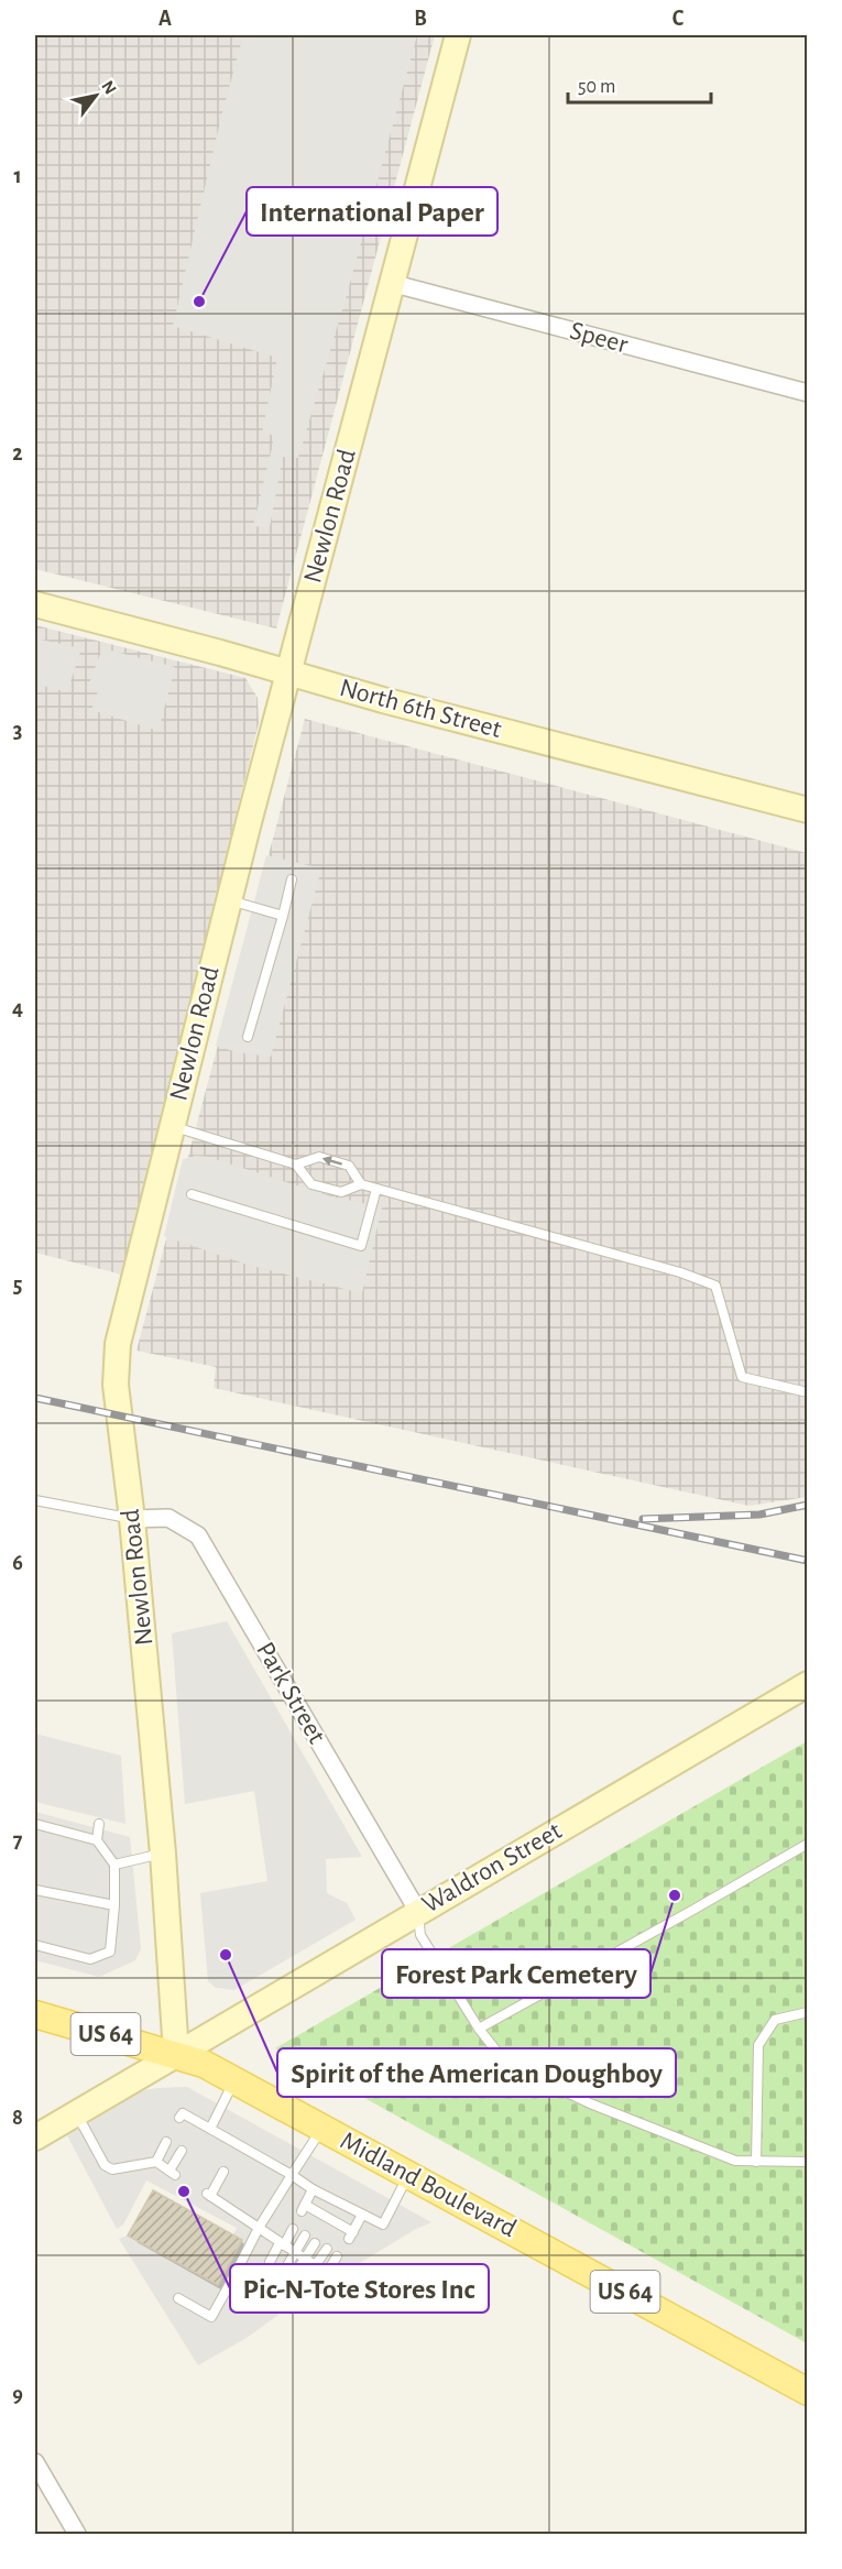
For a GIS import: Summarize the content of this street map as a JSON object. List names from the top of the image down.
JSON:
{
  "streets": {
    "main road": ["US 64", "Midland Boulevard"],
    "street": [
      "Speer",
      "Newlon Road",
      "North 6th Street",
      "Park Street",
      "Waldron Street"
    ]
  },
  "crossings": [
    ["Speer", "Newlon Road"],
    ["Newlon Road", "North 6th Street"],
    ["Newlon Road", "Park Street"],
    ["Newlon Road", "Waldron Street"],
    ["Newlon Road", "Midland Boulevard"],
    ["Park Street", "Waldron Street"],
    ["Waldron Street", "Midland Boulevard"]
  ],
  "places": [
    "International Paper",
    "Forest Park Cemetery",
    "Spirit of the American Doughboy",
    "Pic-N-Tote Stores Inc"
  ],
  "scale_bar": "50 m",
  "north": "top right",
  "grid": {
    "columns": ["A", "B", "C"],
    "rows": [
      "1",
      "2",
      "3",
      "4",
      "5",
      "6",
      "7",
      "8",
      "9"
    ]
  }
}
